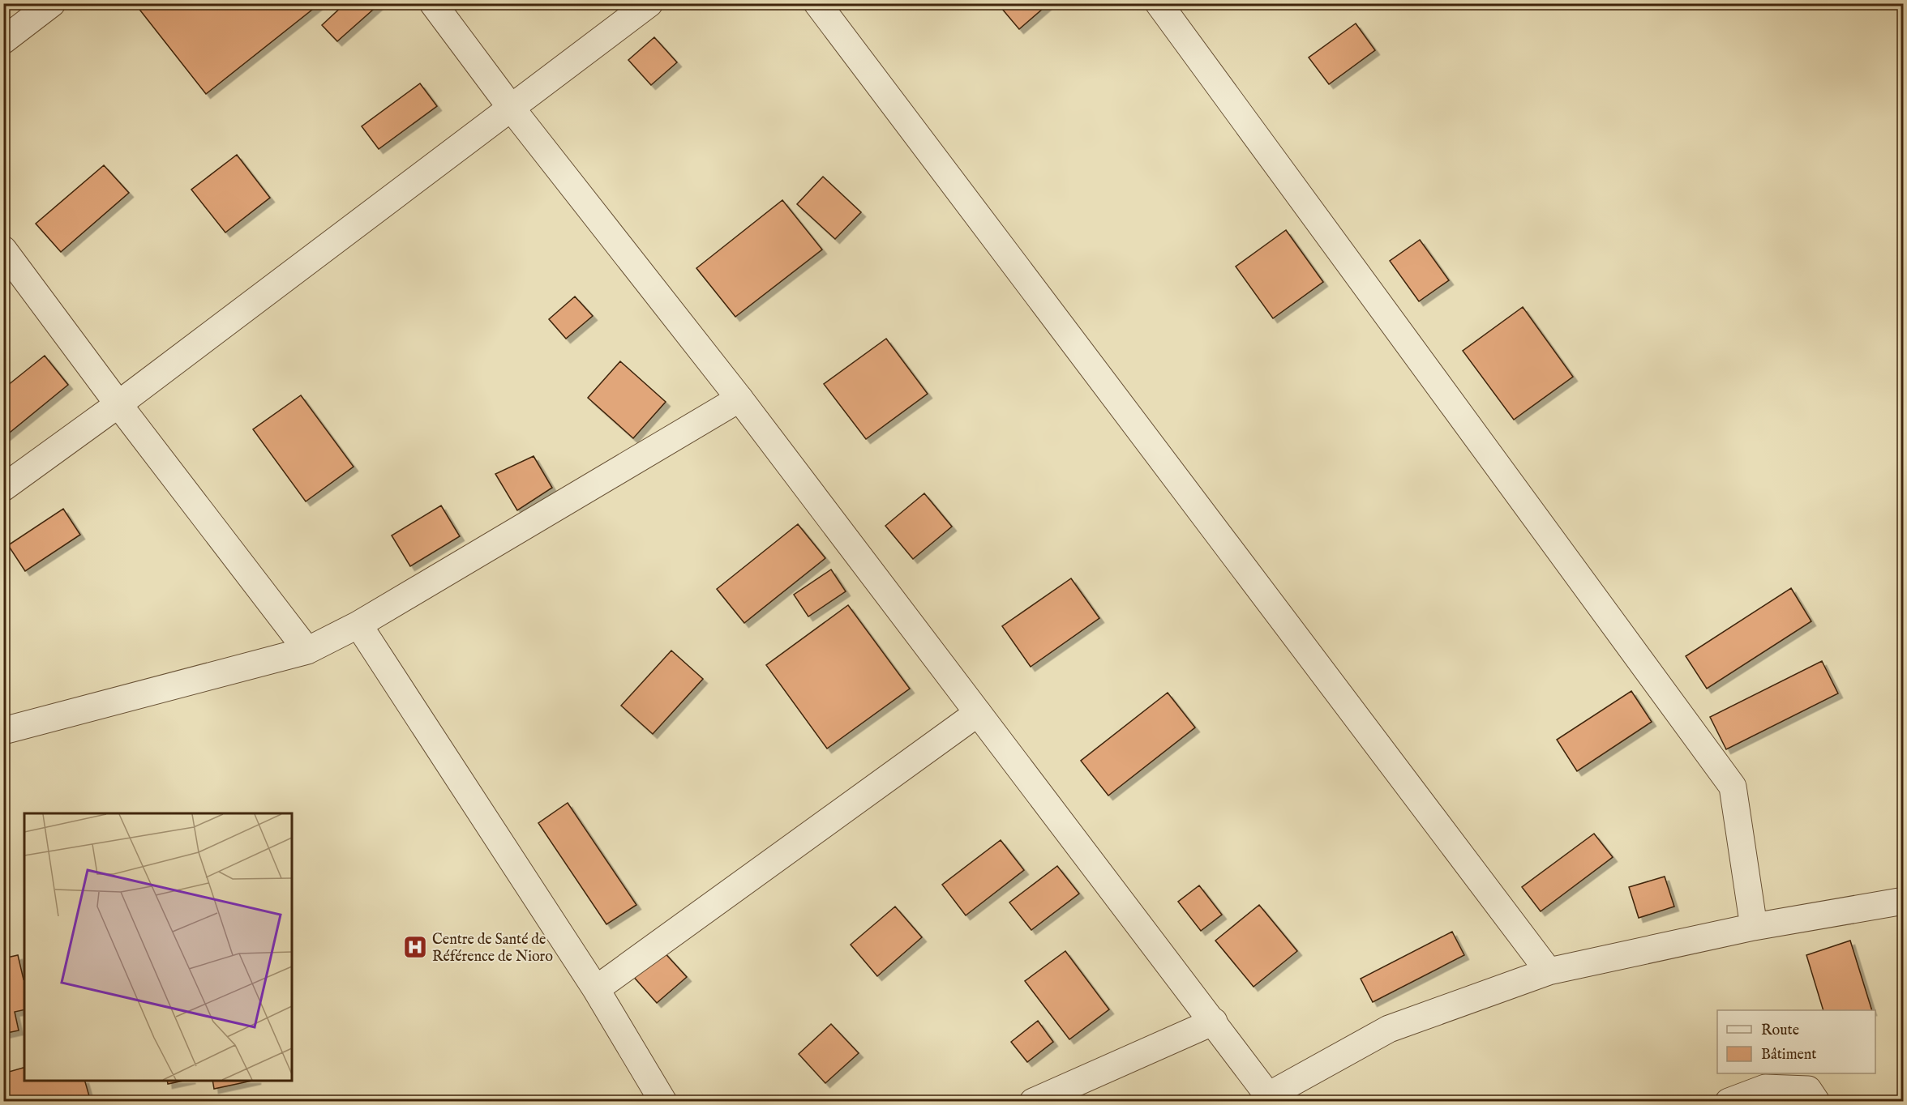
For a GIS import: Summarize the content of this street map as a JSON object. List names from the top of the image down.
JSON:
{
  "places": {
    "hospital": ["Centre de Santé de Référence de Nioro"]
  },
  "legend": ["Route", "Bâtiment"]
}
